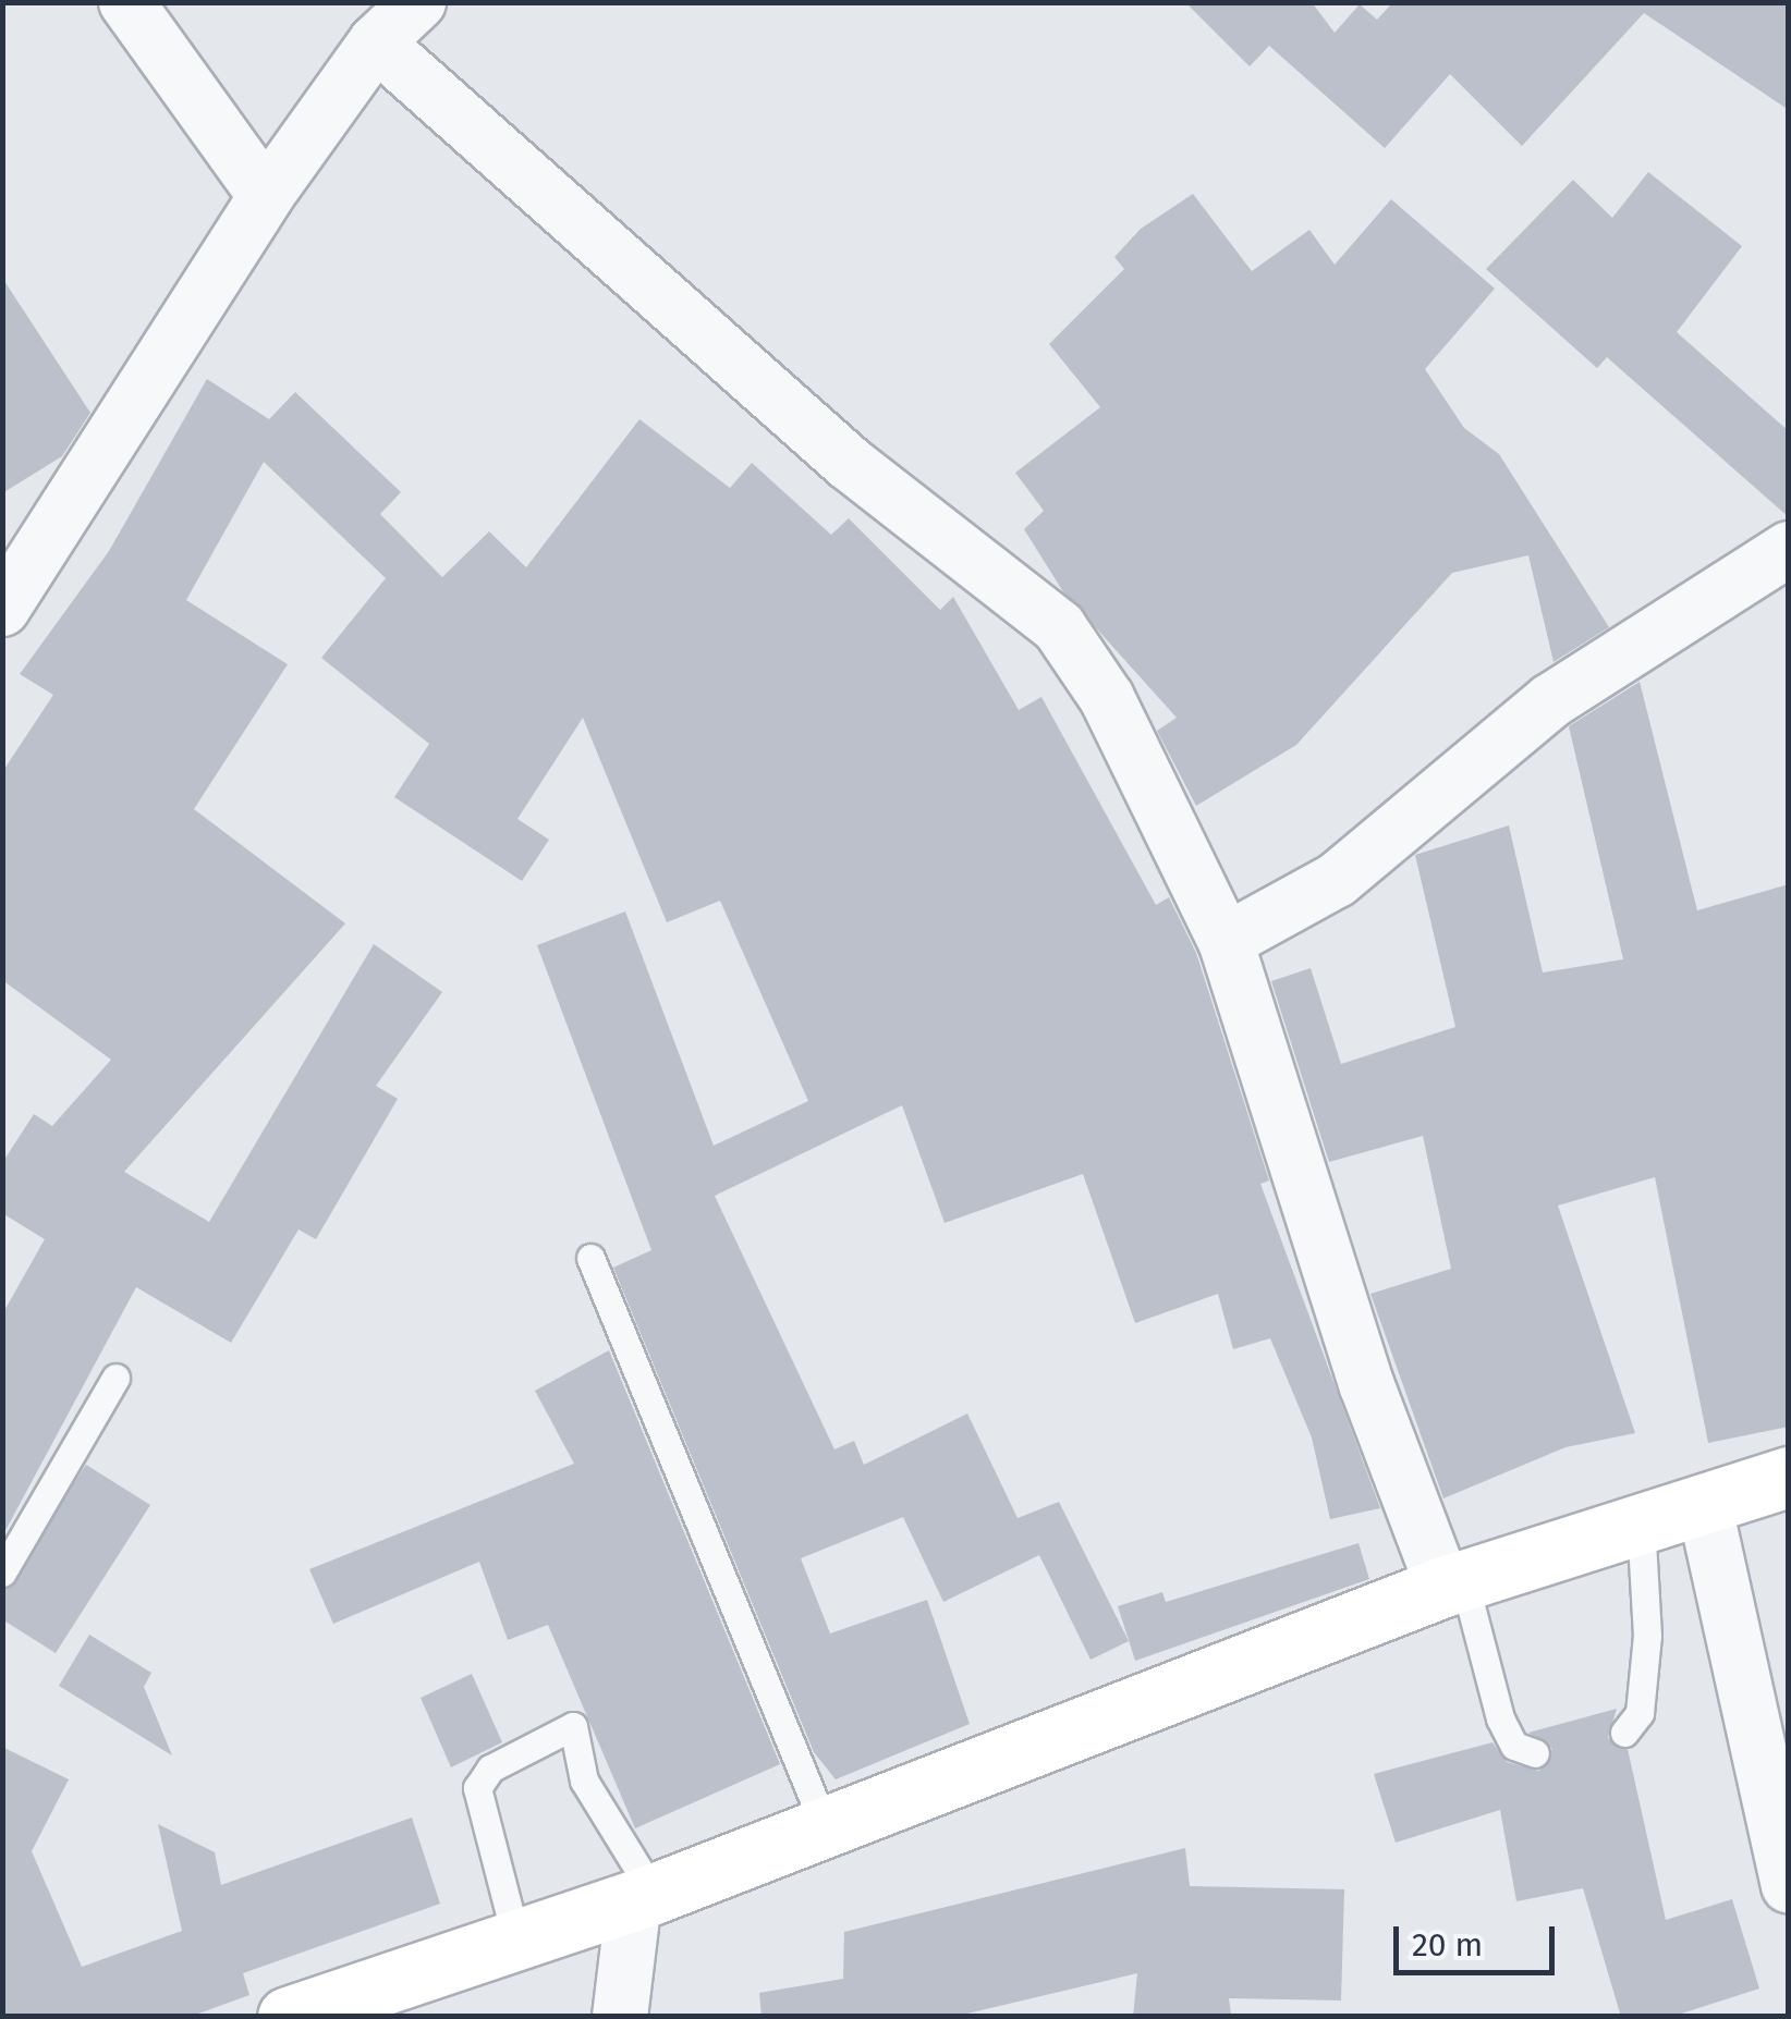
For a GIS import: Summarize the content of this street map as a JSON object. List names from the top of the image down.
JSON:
{
  "scale_bar": "20 m"
}
